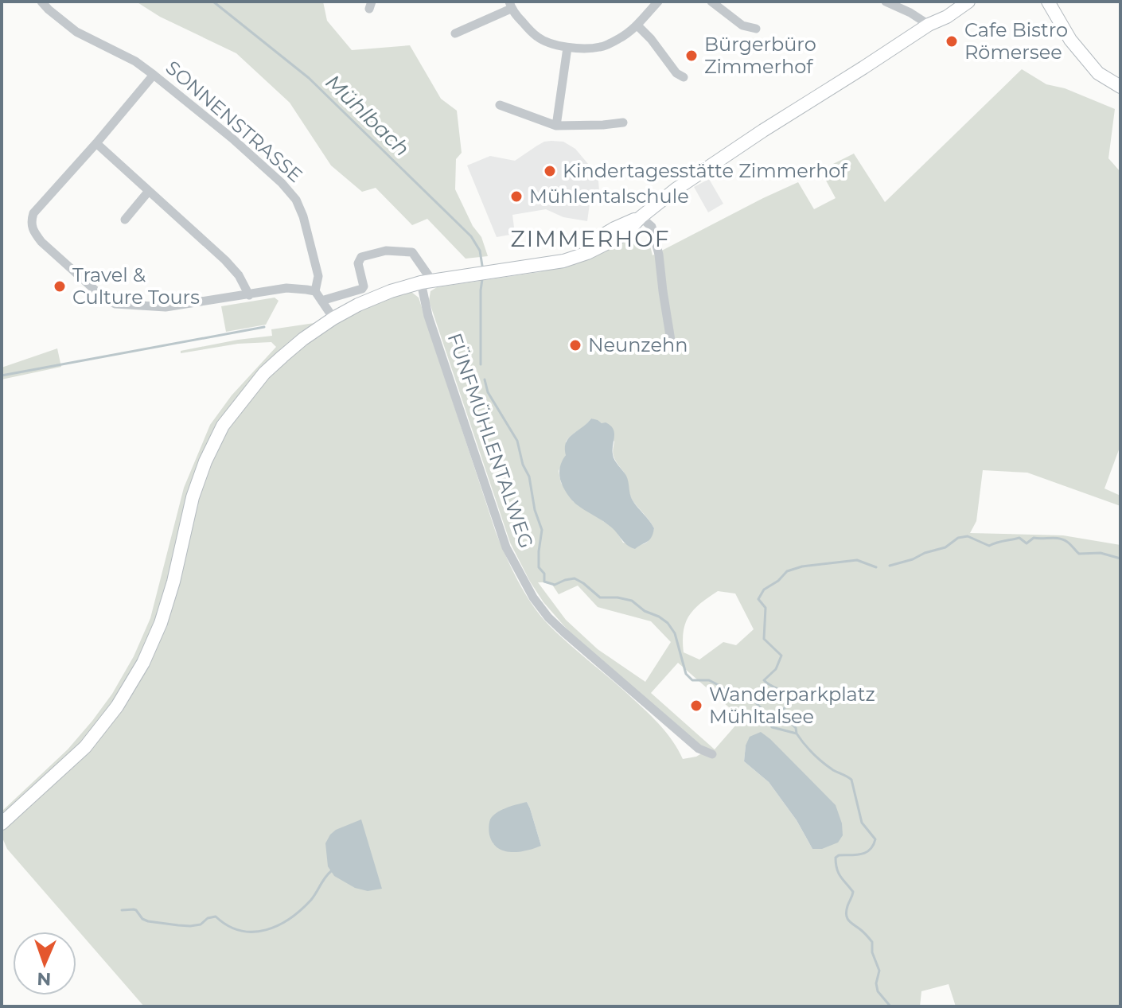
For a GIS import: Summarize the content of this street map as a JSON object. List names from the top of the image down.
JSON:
{
  "streets": {
    "street": ["SONNENSTRASSE", "FÜNFMÜHLENTALWEG"]
  },
  "districts": ["ZIMMERHOF"],
  "water": ["Mühlbach"],
  "places": [
    "Cafe Bistro Römersee",
    "Bürgerbüro Zimmerhof",
    "Kindertagesstätte Zimmerhof",
    "Mühlentalschule",
    "Travel & Culture Tours",
    "Neunzehn",
    "Wanderparkplatz Mühltalsee"
  ],
  "north": "bottom"
}
